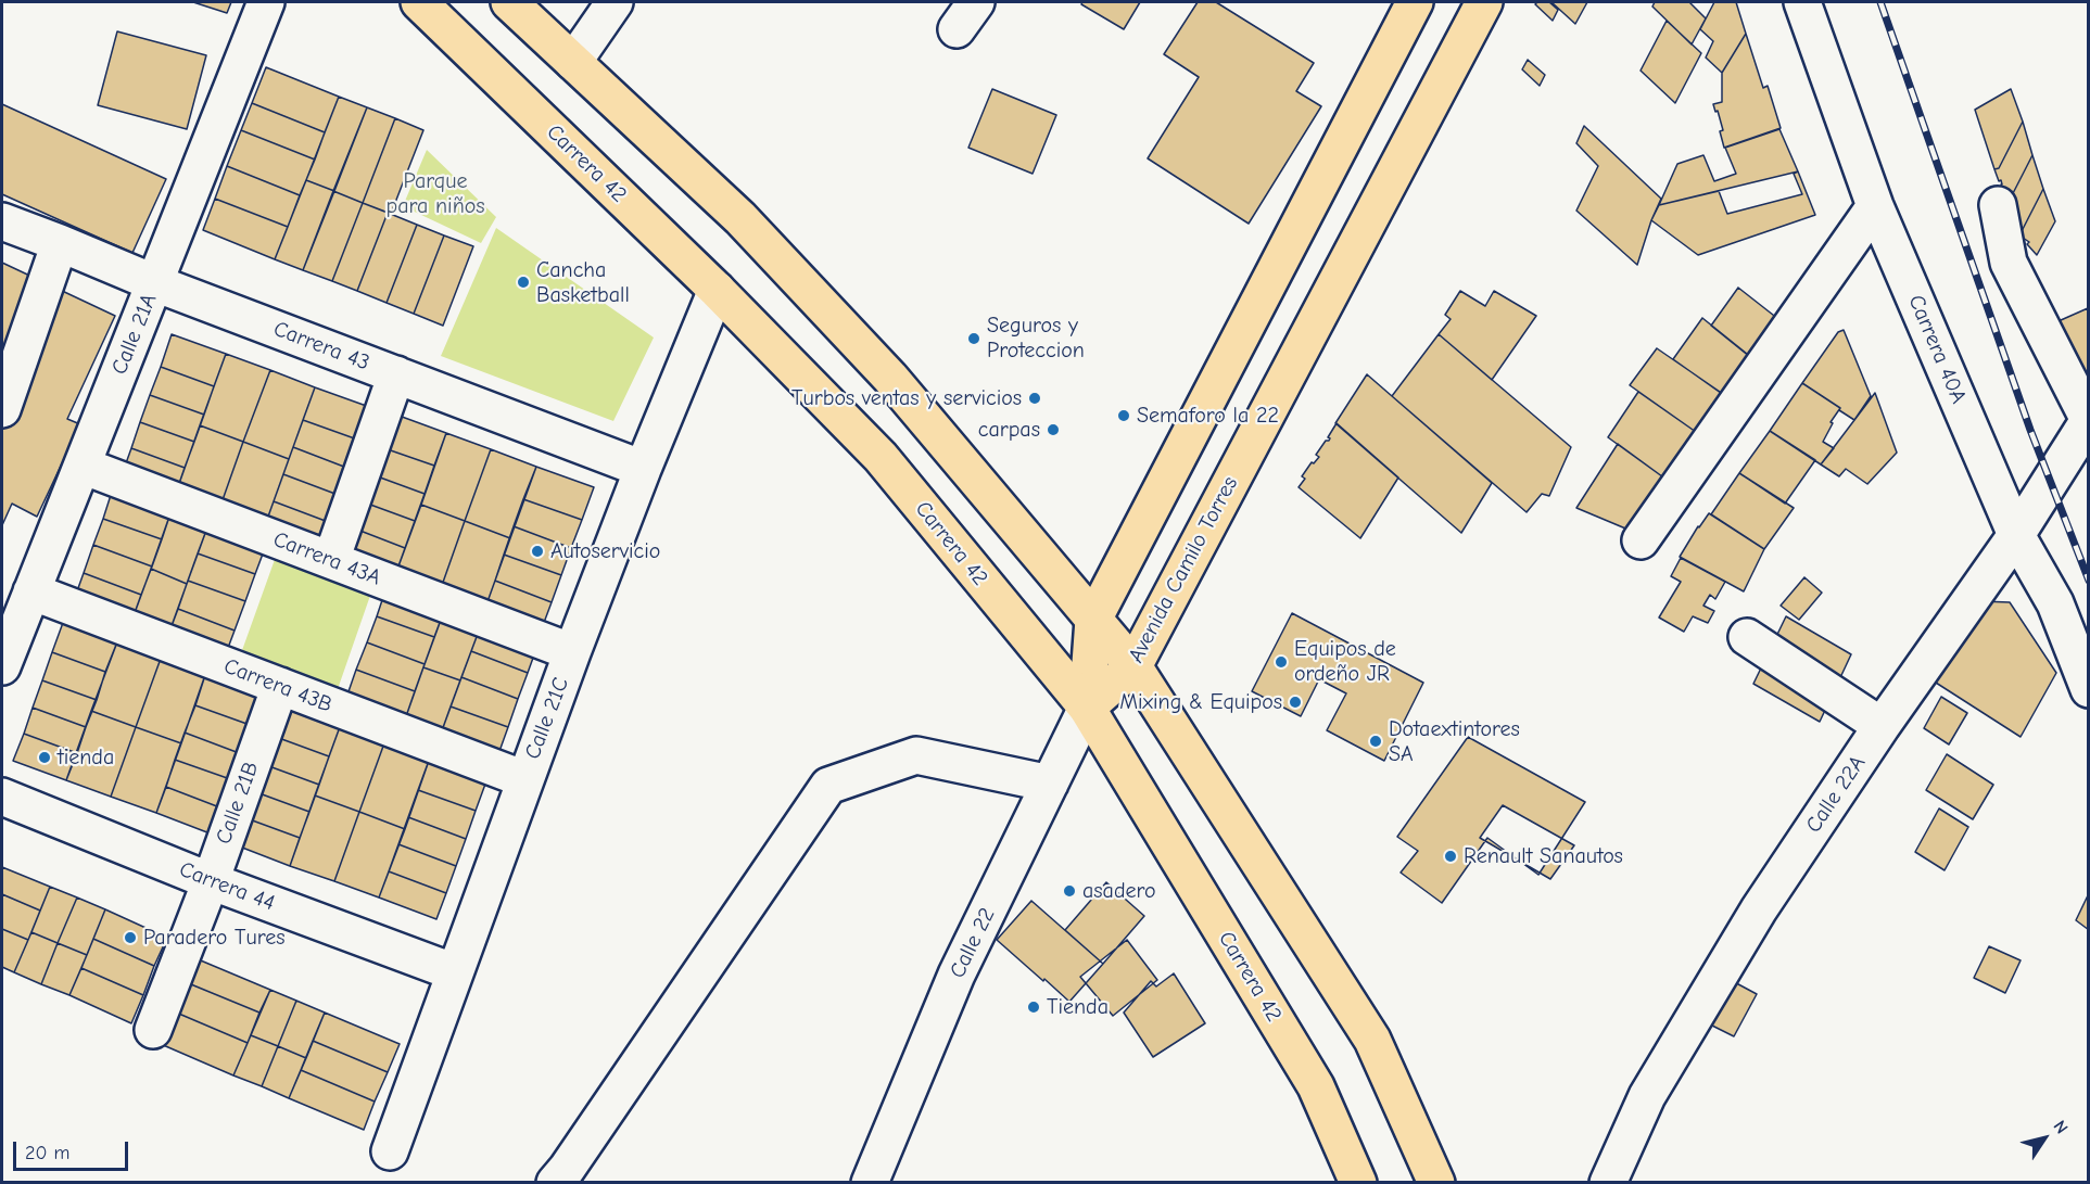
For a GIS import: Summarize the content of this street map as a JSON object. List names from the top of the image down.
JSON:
{
  "streets": {
    "main road": ["Carrera 42", "Avenida Camilo Torres"],
    "street": [
      "Calle 21A",
      "Carrera 43",
      "Carrera 40A",
      "Carrera 43A",
      "Carrera 43B",
      "Calle 21C",
      "Calle 22A",
      "Calle 21B",
      "Carrera 44",
      "Calle 22"
    ]
  },
  "crossings": [
    ["Carrera 42", "Avenida Camilo Torres"],
    ["Carrera 42", "Calle 21C"],
    ["Carrera 42", "Calle 22"],
    ["Calle 21A", "Carrera 43"],
    ["Calle 21A", "Carrera 43A"],
    ["Calle 21A", "Carrera 43B"],
    ["Carrera 43", "Calle 21C"],
    ["Carrera 40A", "Calle 22A"],
    ["Carrera 43A", "Calle 21C"],
    ["Avenida Camilo Torres", "Calle 22"],
    ["Carrera 43B", "Calle 21C"],
    ["Carrera 43B", "Calle 21B"],
    ["Calle 21C", "Carrera 44"],
    ["Calle 21B", "Carrera 44"]
  ],
  "parks": ["Parque para niños"],
  "places": [
    "Cancha Basketball",
    "Seguros y Proteccion",
    "Turbos ventas y servicios",
    "Semaforo la 22",
    "carpas",
    "Autoservicio",
    "Equipos de ordeño JR",
    "Mixing & Equipos",
    "Dotaextintores SA",
    "tienda",
    "Renault Sanautos",
    "asadero",
    "Paradero Tures",
    "Tienda"
  ],
  "scale_bar": "20 m",
  "north": "top right"
}
